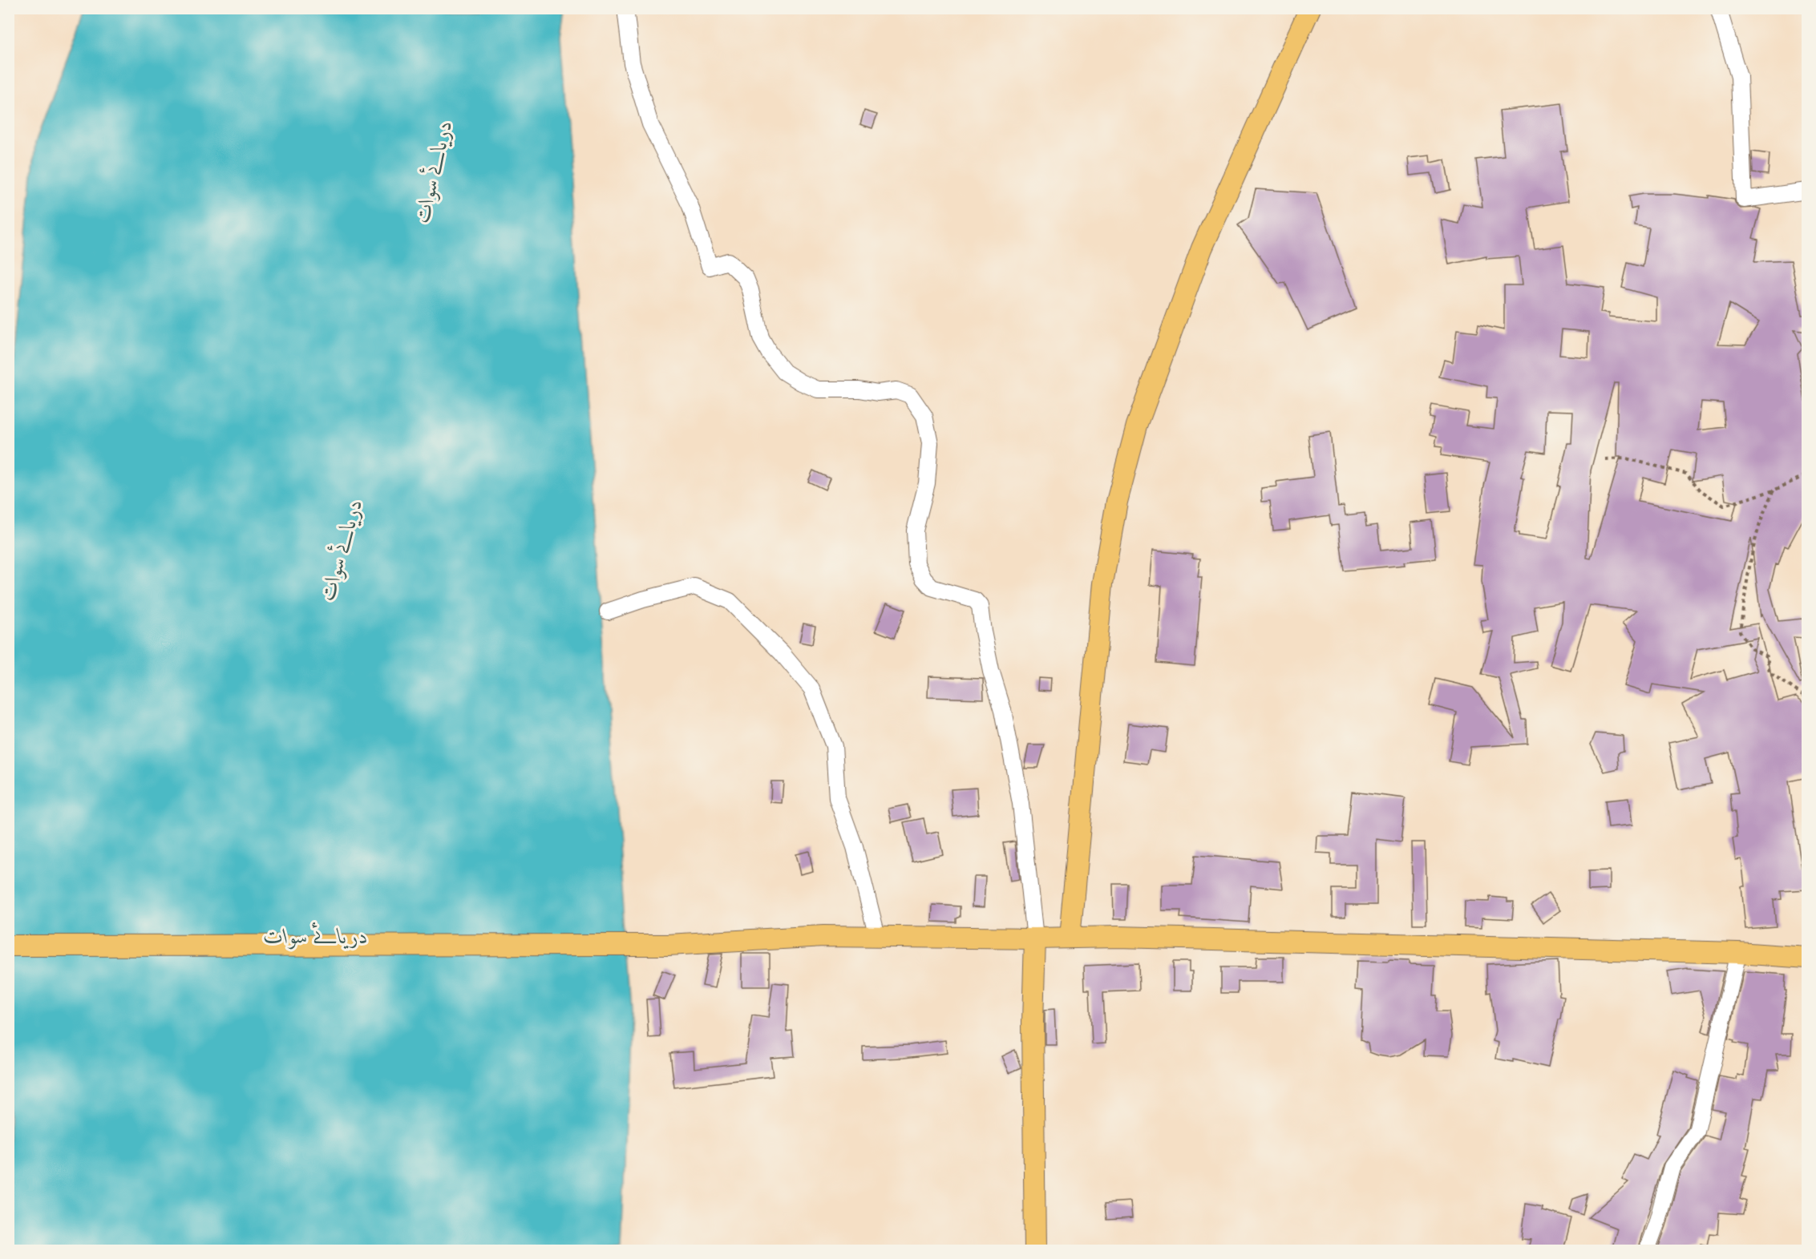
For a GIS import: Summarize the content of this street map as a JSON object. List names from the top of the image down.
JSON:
{
  "water": ["دریائے سوات"]
}
